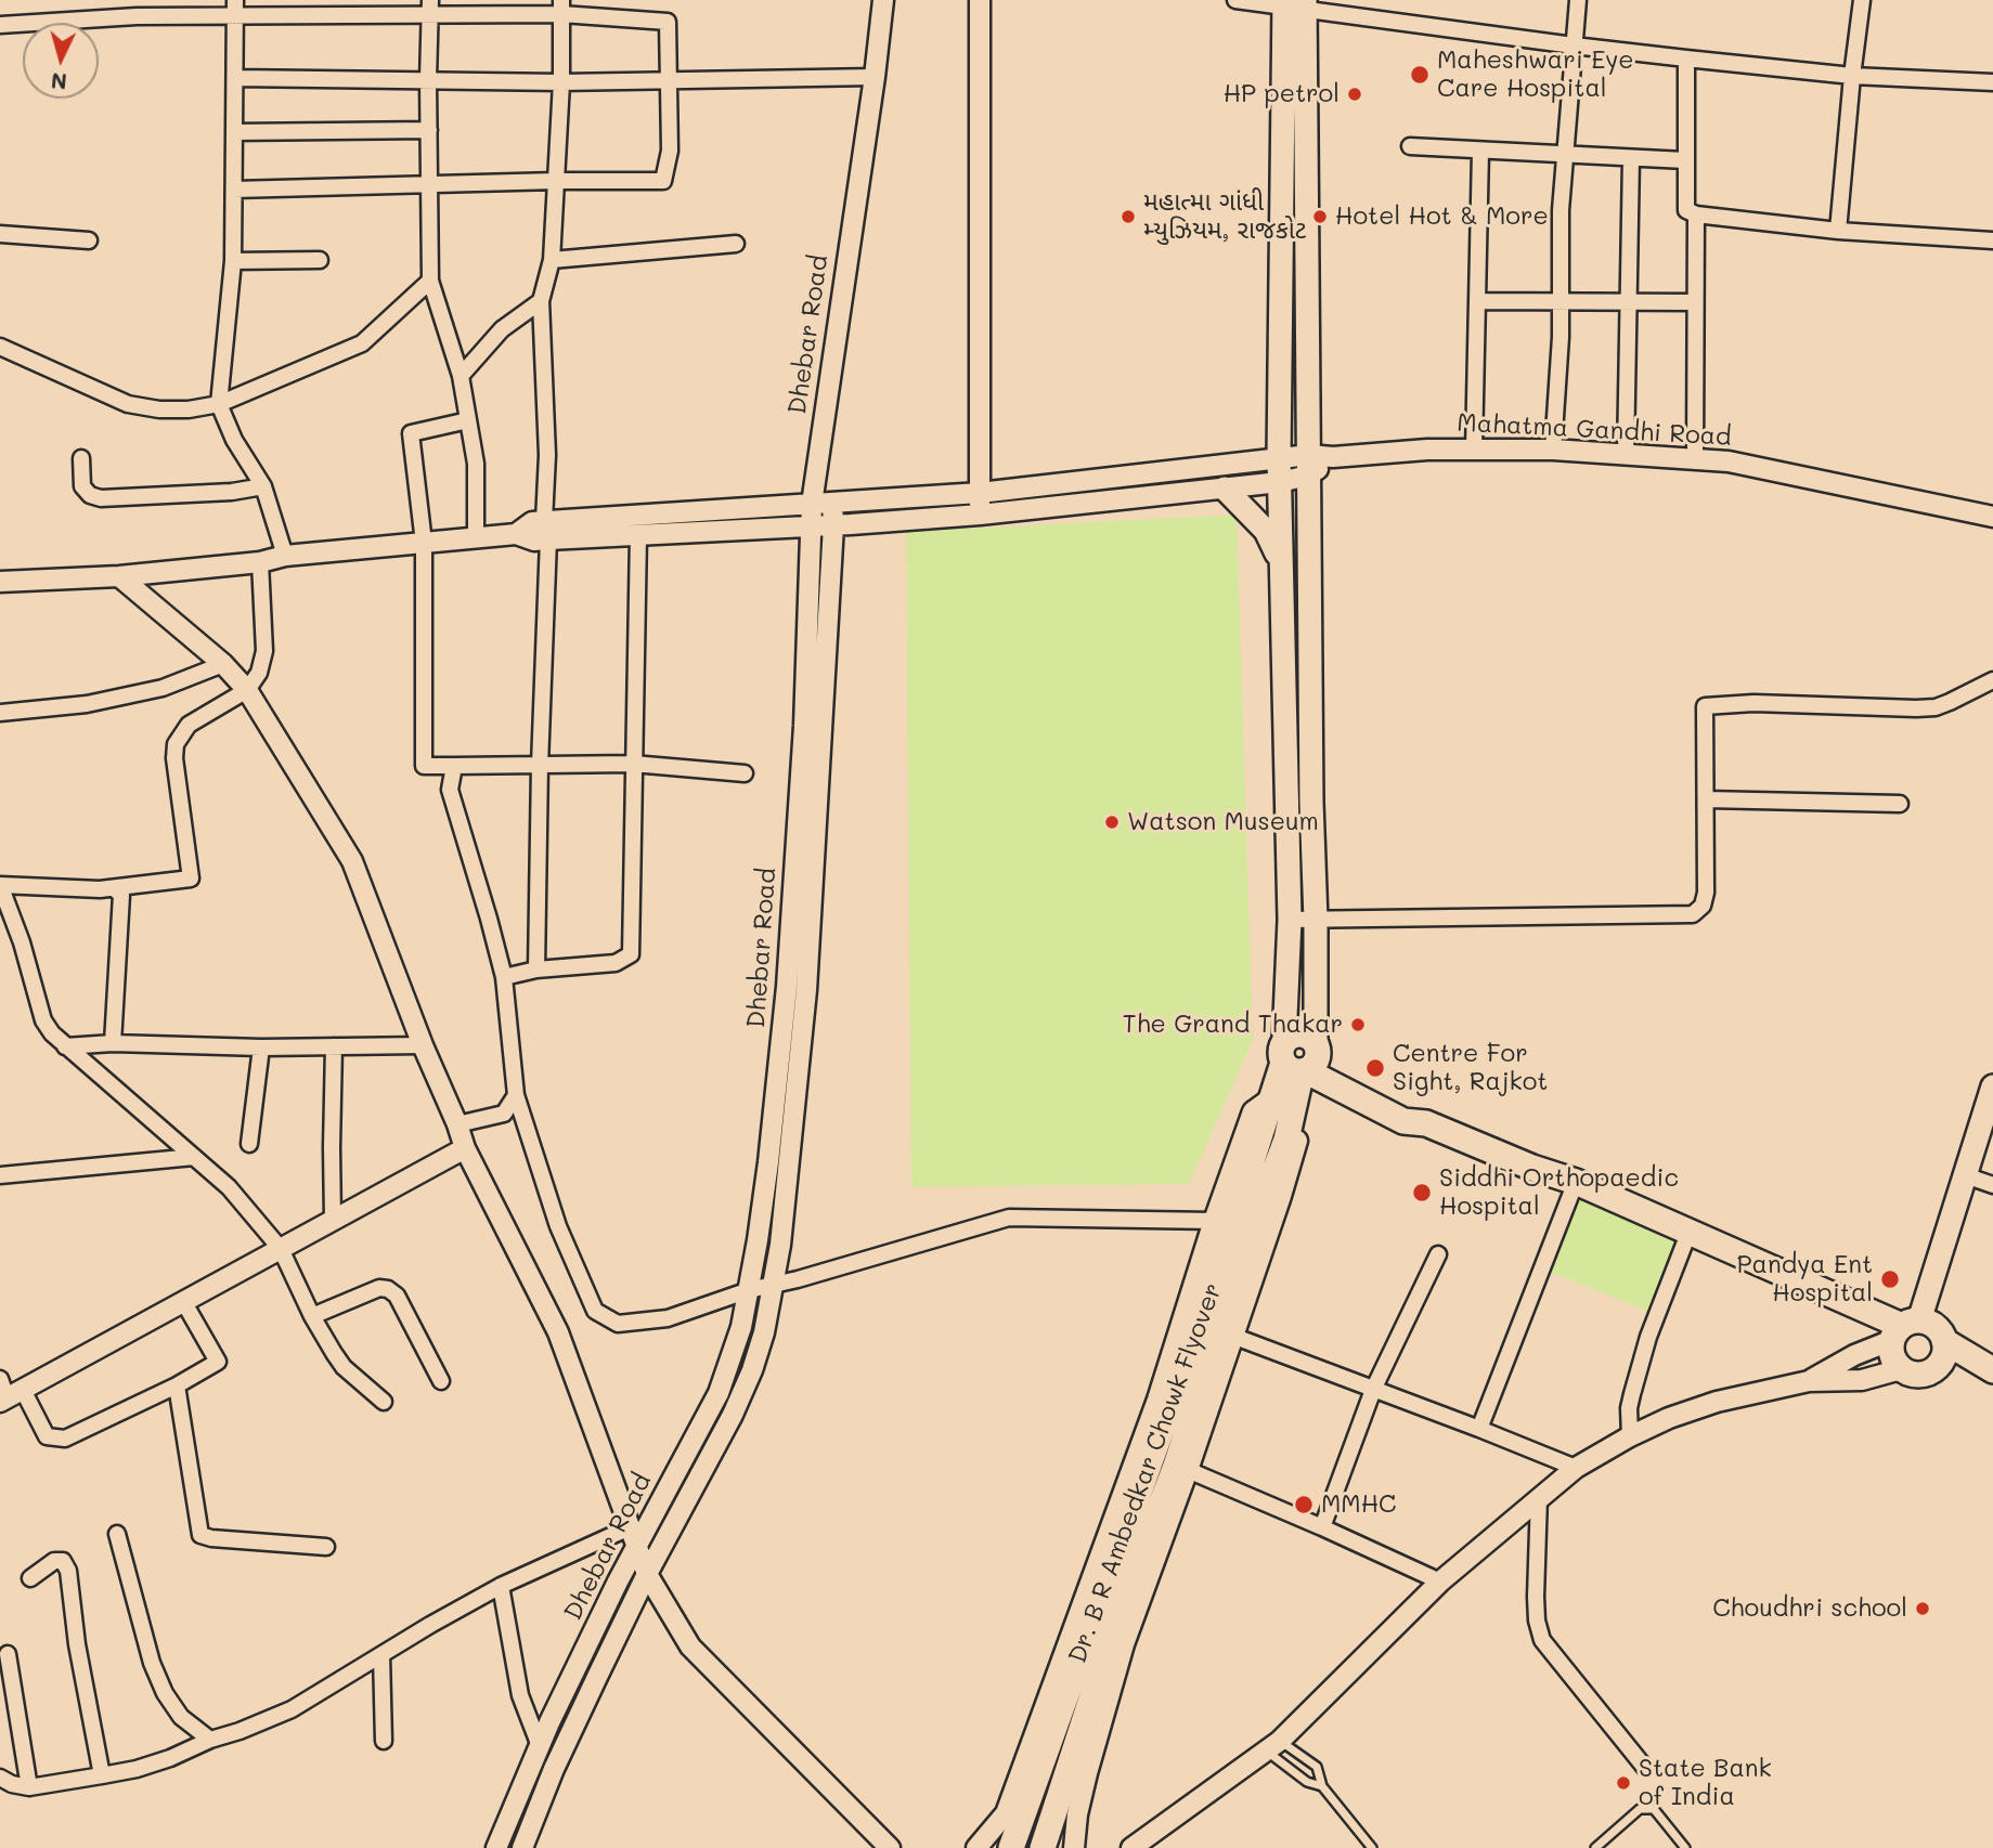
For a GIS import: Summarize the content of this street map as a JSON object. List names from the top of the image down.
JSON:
{
  "streets": {
    "main road": ["Dr. B R Ambedkar Chowk Flyover"],
    "street": ["Dhebar Road", "Mahatma Gandhi Road"]
  },
  "crossings": [
    ["Dhebar Road", "Mahatma Gandhi Road"]
  ],
  "places": [
    "Maheshwari Eye Care Hospital",
    "HP petrol",
    "મહાત્મા ગાંધી મ્યુઝિયમ, રાજકોટ",
    "Hotel Hot & More",
    "Watson Museum",
    "The Grand Thakar",
    "Centre For Sight, Rajkot",
    "Siddhi Orthopaedic Hospital",
    "Pandya Ent Hospital",
    "MMHC",
    "Choudhri school",
    "State Bank of India"
  ],
  "north": "bottom"
}
